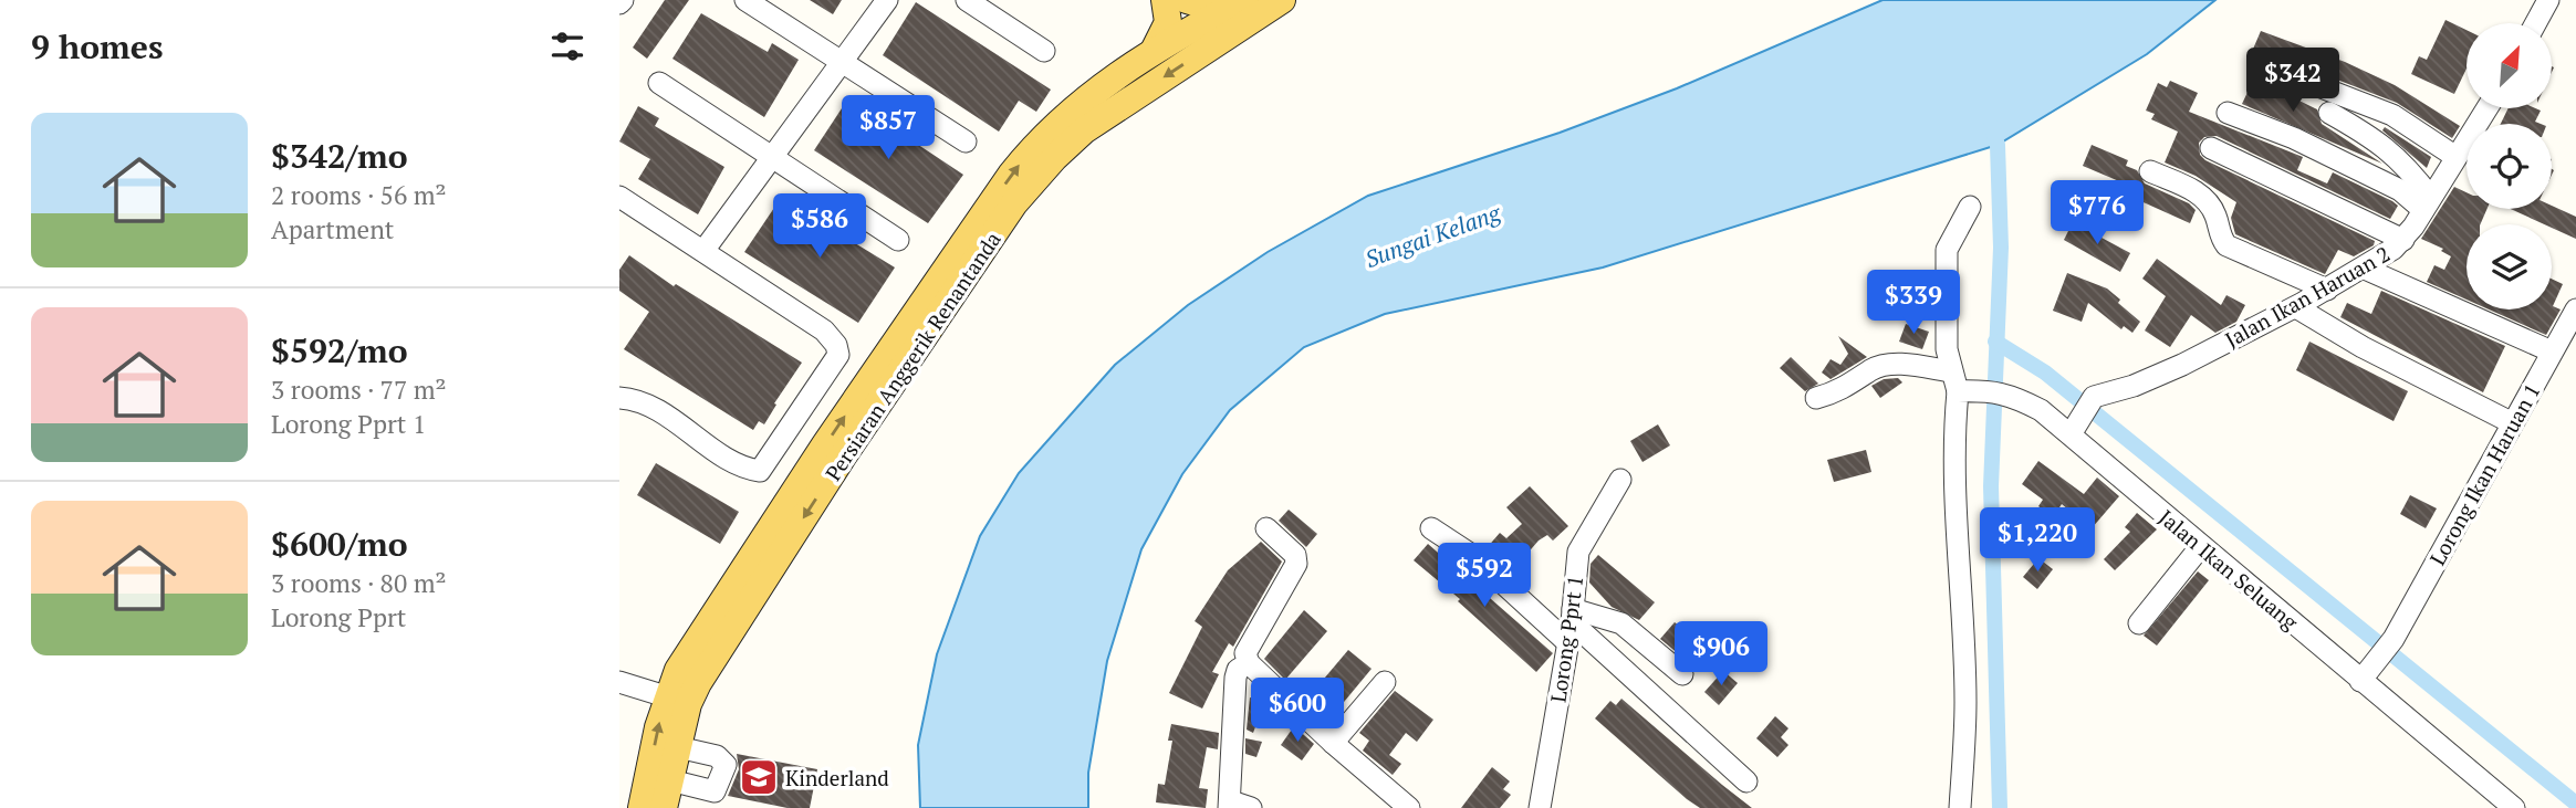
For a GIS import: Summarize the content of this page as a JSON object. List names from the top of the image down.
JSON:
{
  "streets": {
    "main road": ["Persiaran Anggerik Renantanda"],
    "street": [
      "Jalan Ikan Haruan 2",
      "Lorong Ikan Haruan 1",
      "Jalan Ikan Seluang",
      "Lorong Pprt 1"
    ]
  },
  "crossings": [
    ["Jalan Ikan Haruan 2", "Jalan Ikan Seluang"],
    ["Lorong Ikan Haruan 1", "Jalan Ikan Seluang"]
  ],
  "water": ["Sungai Kelang"],
  "places": {
    "school or university": ["Kinderland"]
  },
  "north": "top right",
  "page": {
    "heading": "9 homes",
    "price": [
      "$342",
      "$857",
      "$776",
      "$586",
      "$339",
      "$1,220",
      "$592",
      "$906",
      "$600"
    ],
    "list": [
      {
        "name": "$342/mo",
        "note": "2 rooms · 56 m² · Apartment"
      },
      {
        "name": "$592/mo",
        "note": "3 rooms · 77 m² · Lorong Pprt 1"
      },
      {
        "name": "$600/mo",
        "note": "3 rooms · 80 m² · Lorong Pprt"
      }
    ]
  }
}
